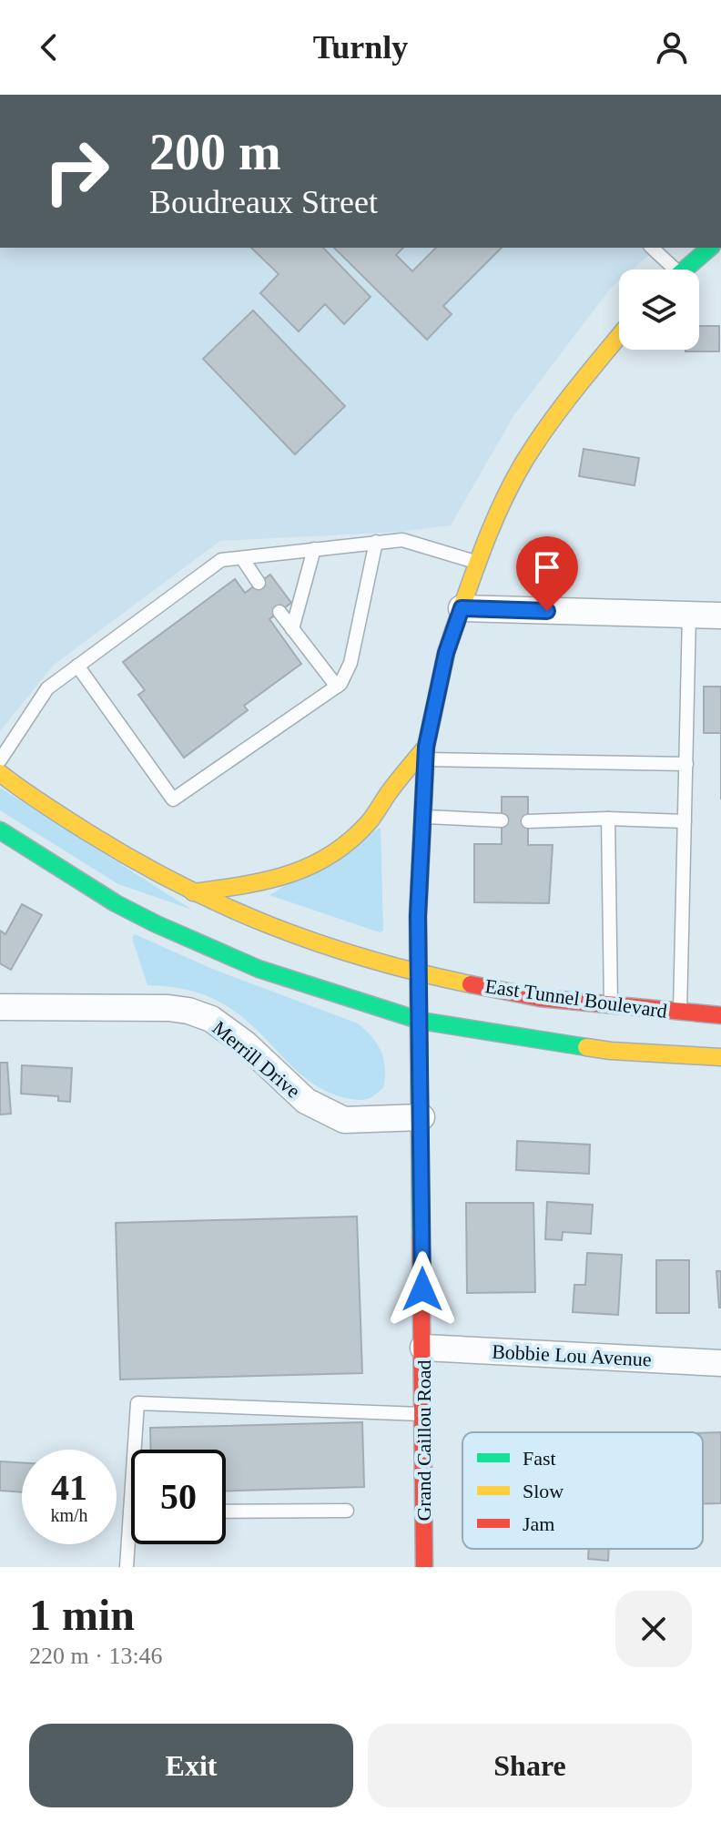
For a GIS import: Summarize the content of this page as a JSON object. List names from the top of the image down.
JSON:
{
  "streets": {
    "main road": ["East Tunnel Boulevard", "Grand Caillou Road"],
    "street": ["Merrill Drive", "Bobbie Lou Avenue"]
  },
  "crossings": [
    ["East Tunnel Boulevard", "Grand Caillou Road"],
    ["Merrill Drive", "Grand Caillou Road"],
    ["Bobbie Lou Avenue", "Grand Caillou Road"]
  ],
  "legend": ["Fast", "Slow", "Jam"],
  "page": {
    "header": "Turnly",
    "turn": ["200 m", "Boudreaux Street"],
    "speed": "41 km/h",
    "limit": "50",
    "heading": ["1 min", "220 m · 13:46"],
    "buttons": ["Exit", "Share"]
  }
}
